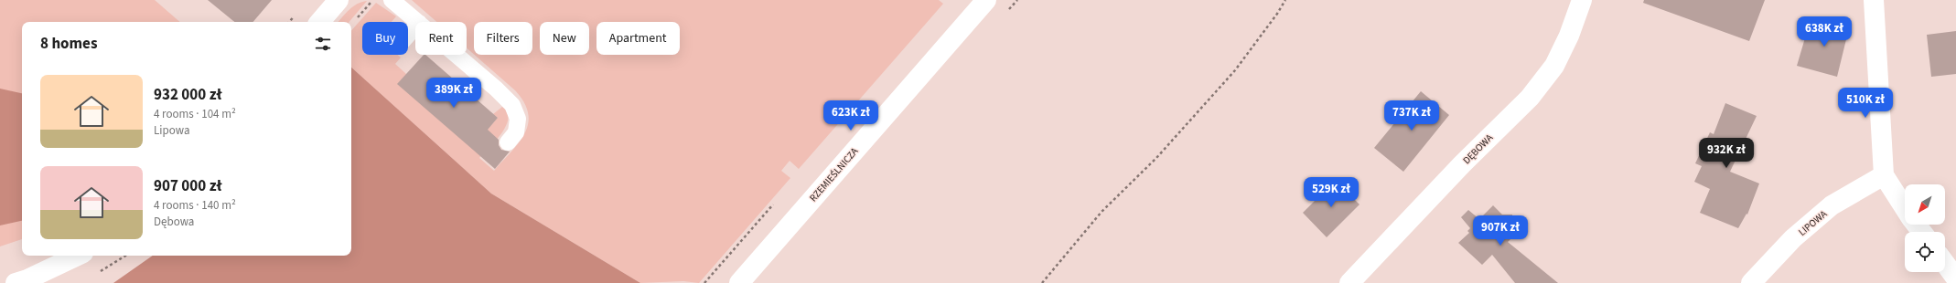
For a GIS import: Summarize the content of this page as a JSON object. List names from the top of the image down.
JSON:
{
  "streets": {
    "street": ["DĘBOWA", "RZEMIEŚLNICZA", "LIPOWA"]
  },
  "north": "bottom left",
  "page": {
    "price": [
      "638K zł",
      "389K zł",
      "510K zł",
      "623K zł",
      "737K zł",
      "932K zł",
      "529K zł",
      "907K zł"
    ],
    "chip": [
      "Buy",
      "Rent",
      "Filters",
      "New",
      "Apartment"
    ],
    "heading": "8 homes",
    "list": [
      {
        "name": "932 000 zł",
        "note": "4 rooms · 104 m² · Lipowa"
      },
      {
        "name": "907 000 zł",
        "note": "4 rooms · 140 m² · Dębowa"
      }
    ]
  }
}
